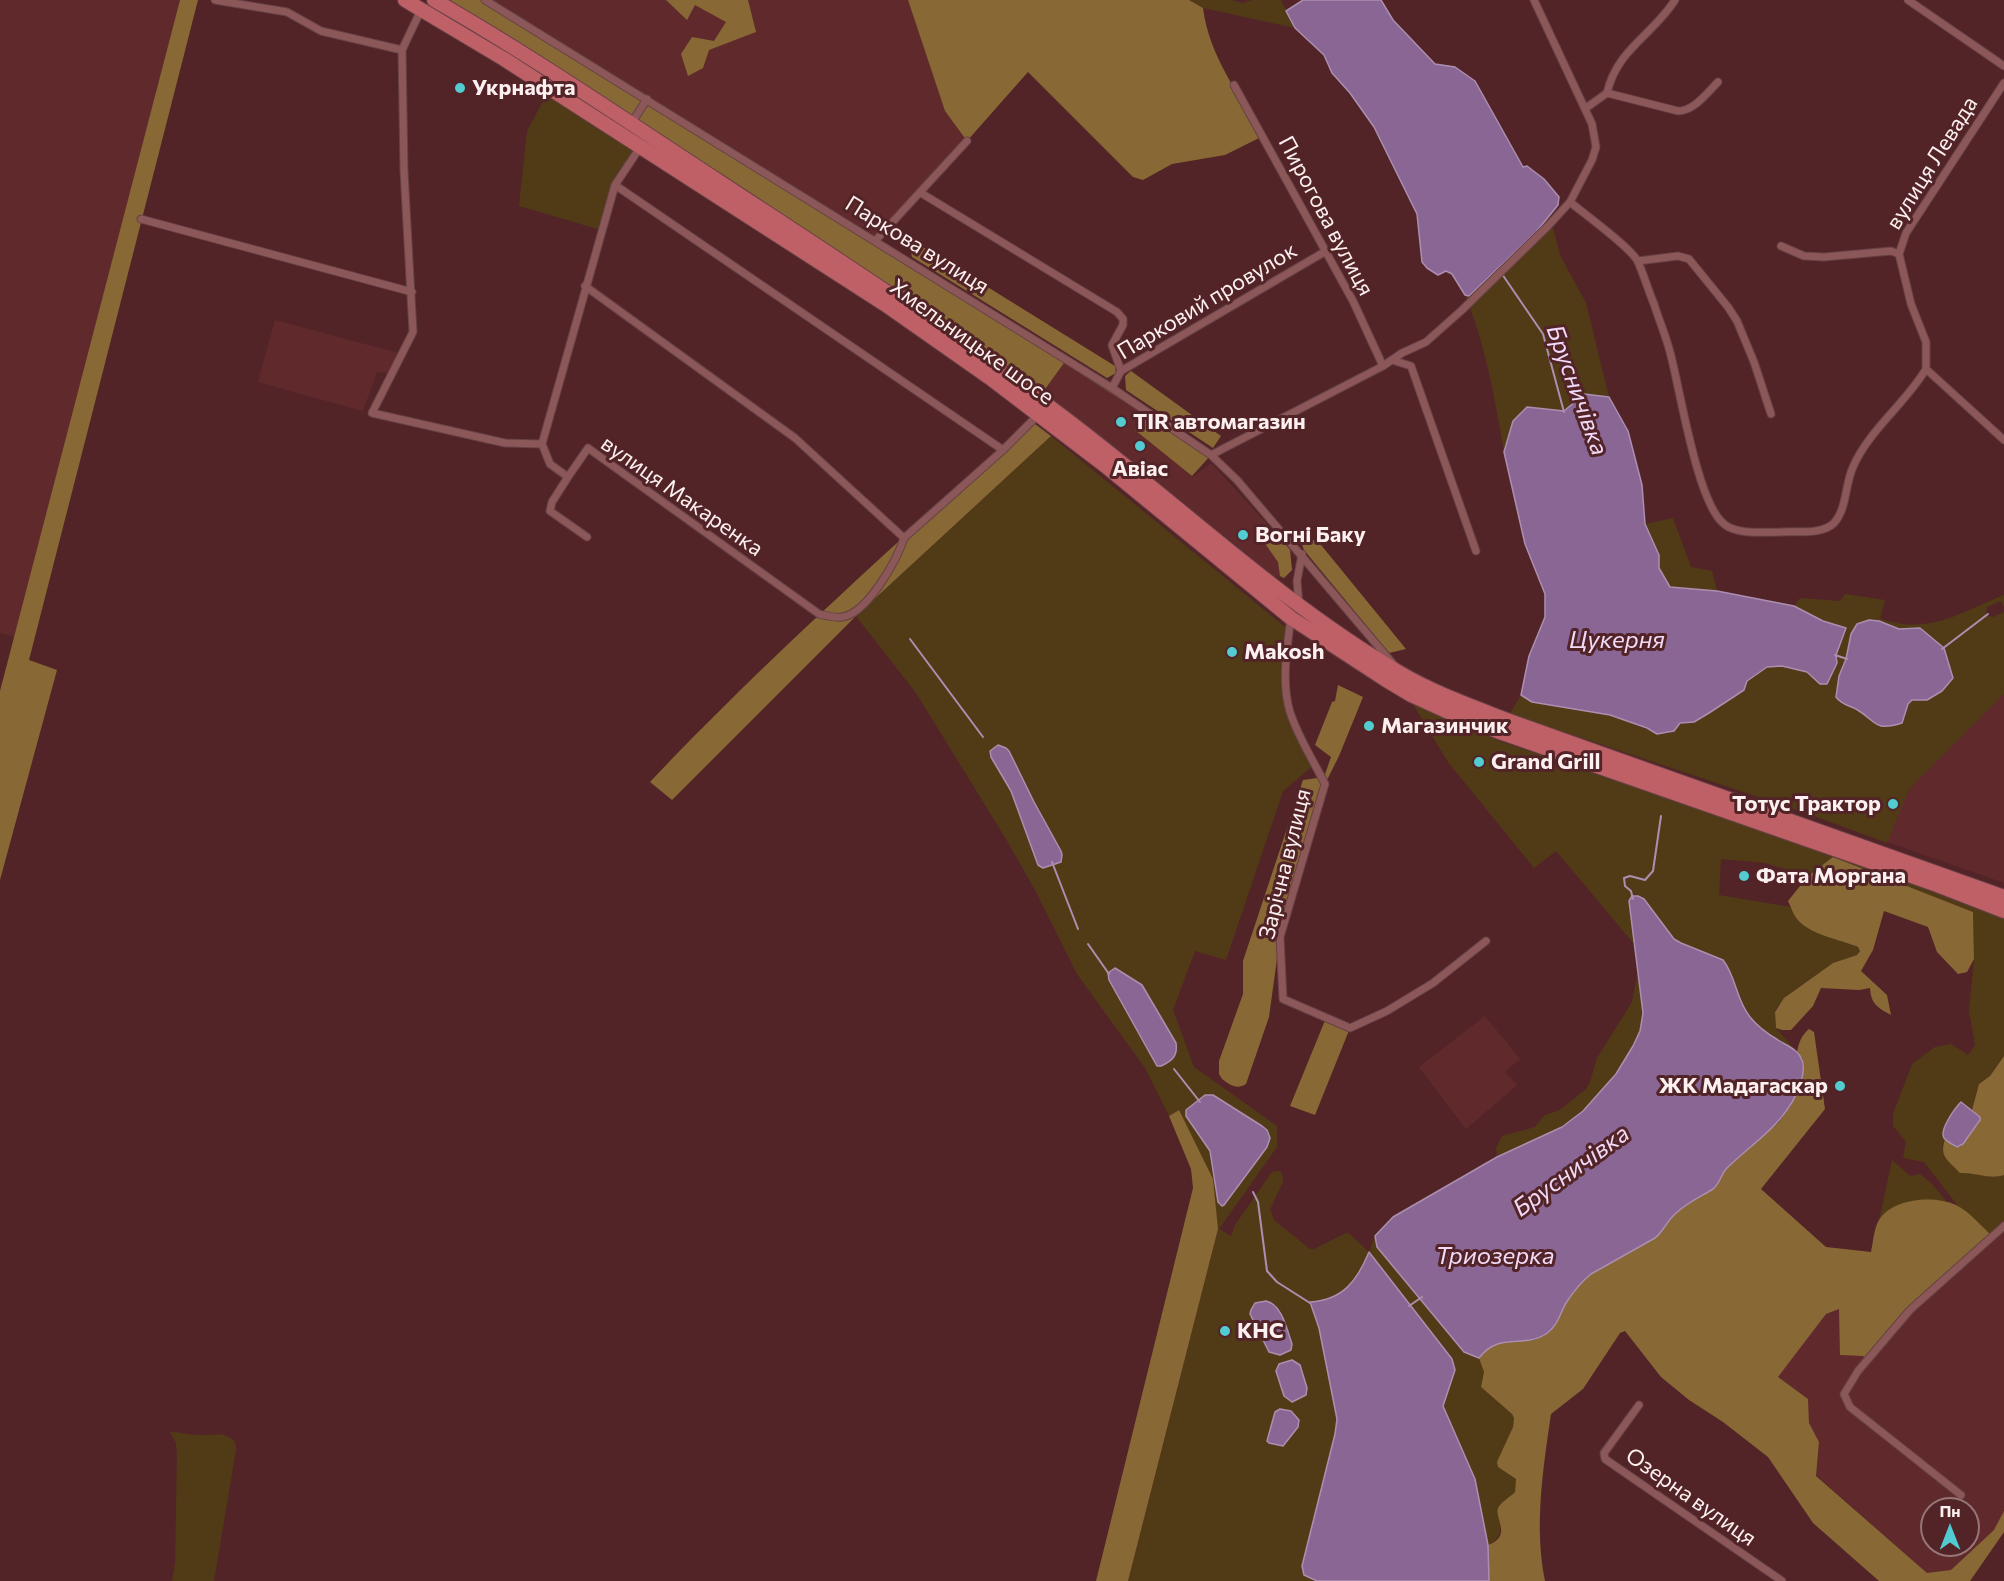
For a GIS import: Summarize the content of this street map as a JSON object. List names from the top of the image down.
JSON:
{
  "streets": {
    "highway": ["Хмельницьке шосе"],
    "street": [
      "вулиця Левада",
      "Пирогова вулиця",
      "Паркова вулиця",
      "Парковий провулок",
      "вулиця Макаренка",
      "Зарічна вулиця",
      "Озерна вулиця"
    ]
  },
  "crossings": [
    ["Пирогова вулиця", "Парковий провулок"],
    ["Паркова вулиця", "Парковий провулок"],
    ["Паркова вулиця", "Хмельницьке шосе"],
    ["Хмельницьке шосе", "Зарічна вулиця"]
  ],
  "water": ["Брусничівка", "Цукерня", "Триозерка"],
  "places": [
    "Укрнафта",
    "TIR автомагазин",
    "Авіас",
    "Вогні Баку",
    "Makosh",
    "Магазинчик",
    "Grand Grill",
    "Тотус Трактор",
    "Фата Моргана",
    "ЖК Мадагаскар",
    "КНС"
  ],
  "north": "top"
}
